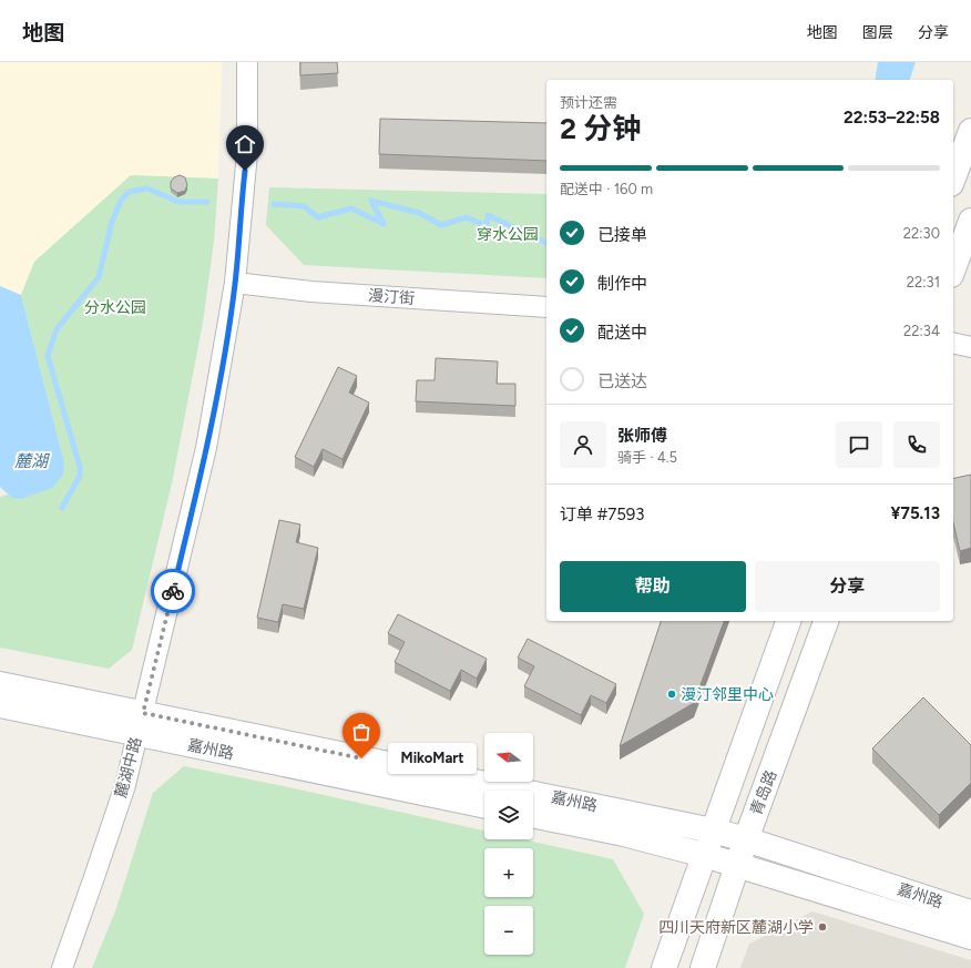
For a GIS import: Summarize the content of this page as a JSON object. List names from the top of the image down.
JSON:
{
  "streets": {
    "street": [
      "漫汀街",
      "嘉州路",
      "麓湖中路",
      "青岛路"
    ]
  },
  "crossings": [
    ["漫汀街", "麓湖中路"],
    ["嘉州路", "麓湖中路"],
    ["嘉州路", "青岛路"]
  ],
  "water": ["麓湖"],
  "parks": ["穿水公园", "分水公园"],
  "places": ["漫汀邻里中心", "MikoMart", "四川天府新区麓湖小学"],
  "north": "left",
  "page": {
    "header": "地图",
    "nav": ["地图", "图层", "分享"],
    "heading": ["2 分钟", "预计还需", "22:53–22:58"],
    "panel": [
      "张师傅",
      "骑手 · 4.5",
      "订单 #7593",
      "¥75.13"
    ],
    "bar": "配送中 · 160 m",
    "list": [
      ["已接单", "22:30"],
      ["制作中", "22:31"],
      ["配送中", "22:34"],
      "已送达"
    ],
    "buttons": ["帮助", "分享"],
    "map_buttons": ["+", "−"],
    "bubble": "MikoMart"
  }
}
